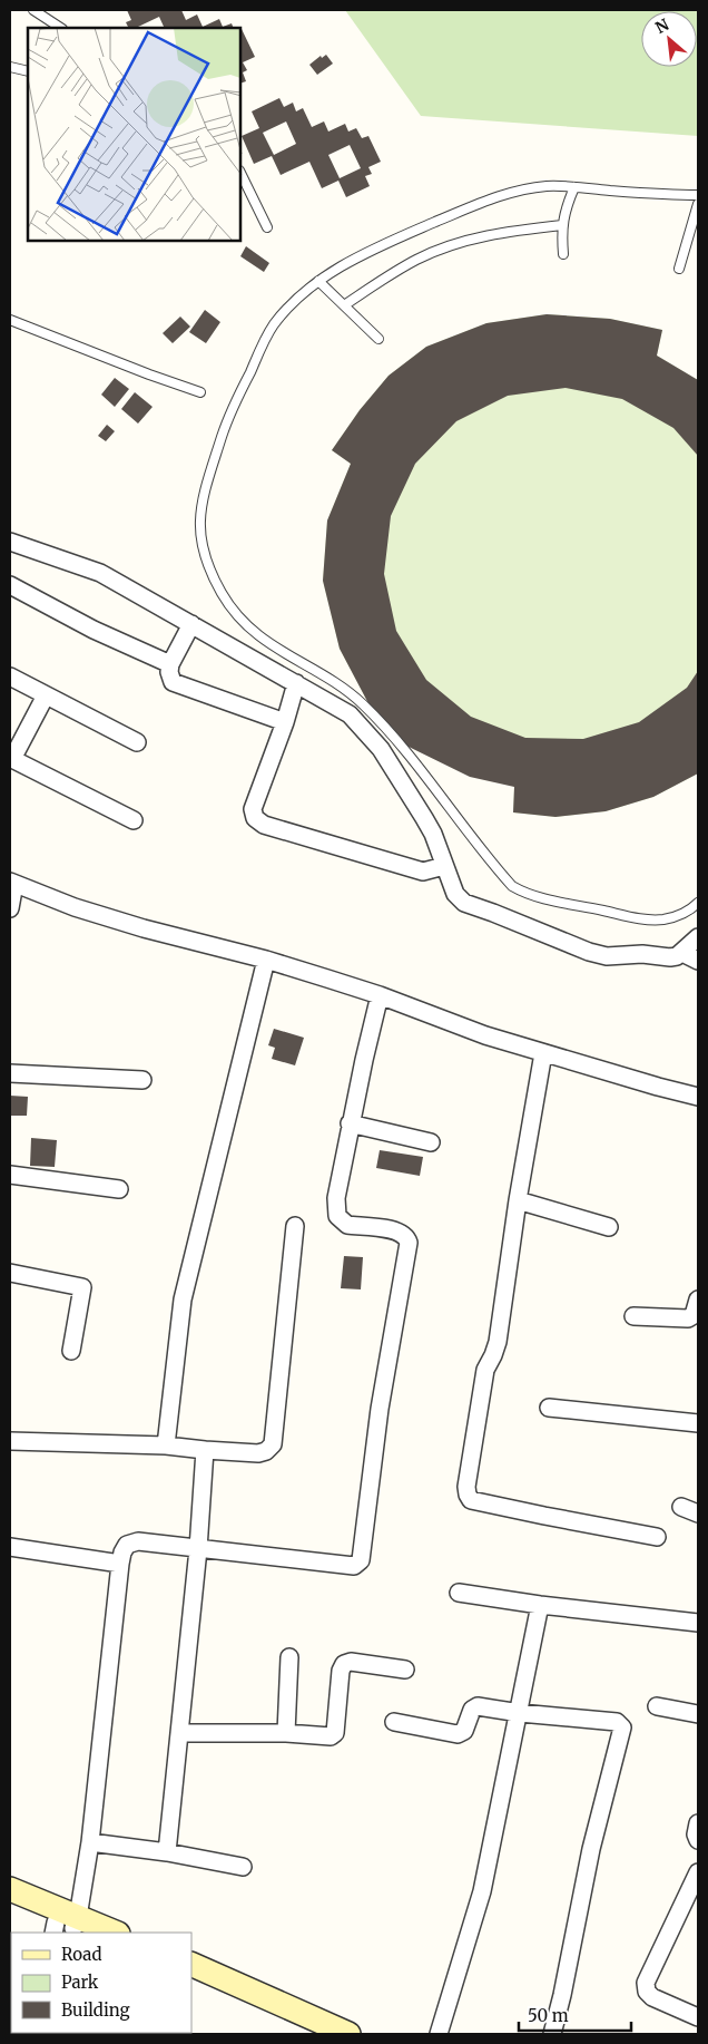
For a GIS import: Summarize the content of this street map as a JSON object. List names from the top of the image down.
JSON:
{
  "legend": ["Road", "Park", "Building"],
  "scale_bar": "50 m",
  "north": "top left"
}
